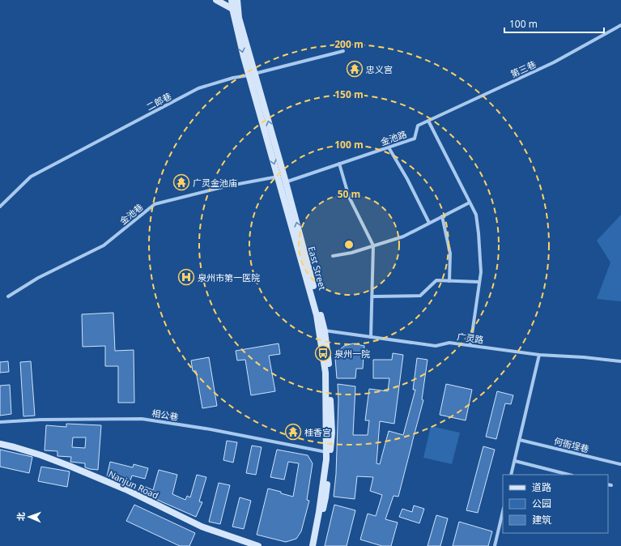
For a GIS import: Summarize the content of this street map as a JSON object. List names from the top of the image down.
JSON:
{
  "streets": {
    "main road": ["East Street", "Nanjun Road"],
    "street": [
      "第三巷",
      "二郎巷",
      "金池路",
      "金池巷",
      "广灵路",
      "相公巷",
      "何衙埕巷"
    ]
  },
  "crossings": [
    ["第三巷", "金池路"],
    ["二郎巷", "East Street"],
    ["金池路", "East Street"],
    ["金池巷", "East Street"],
    ["East Street", "广灵路"],
    ["East Street", "相公巷"]
  ],
  "places": {
    "temple": ["忠义宫", "广灵金池庙", "桂香宫"],
    "hospital": ["泉州市第一医院"],
    "bus stop": ["泉州一院"]
  },
  "legend": ["道路", "公园", "建筑"],
  "scale_bar": "100 m",
  "north": "left",
  "rings": [
    "200 m",
    "150 m",
    "100 m",
    "50 m"
  ]
}
